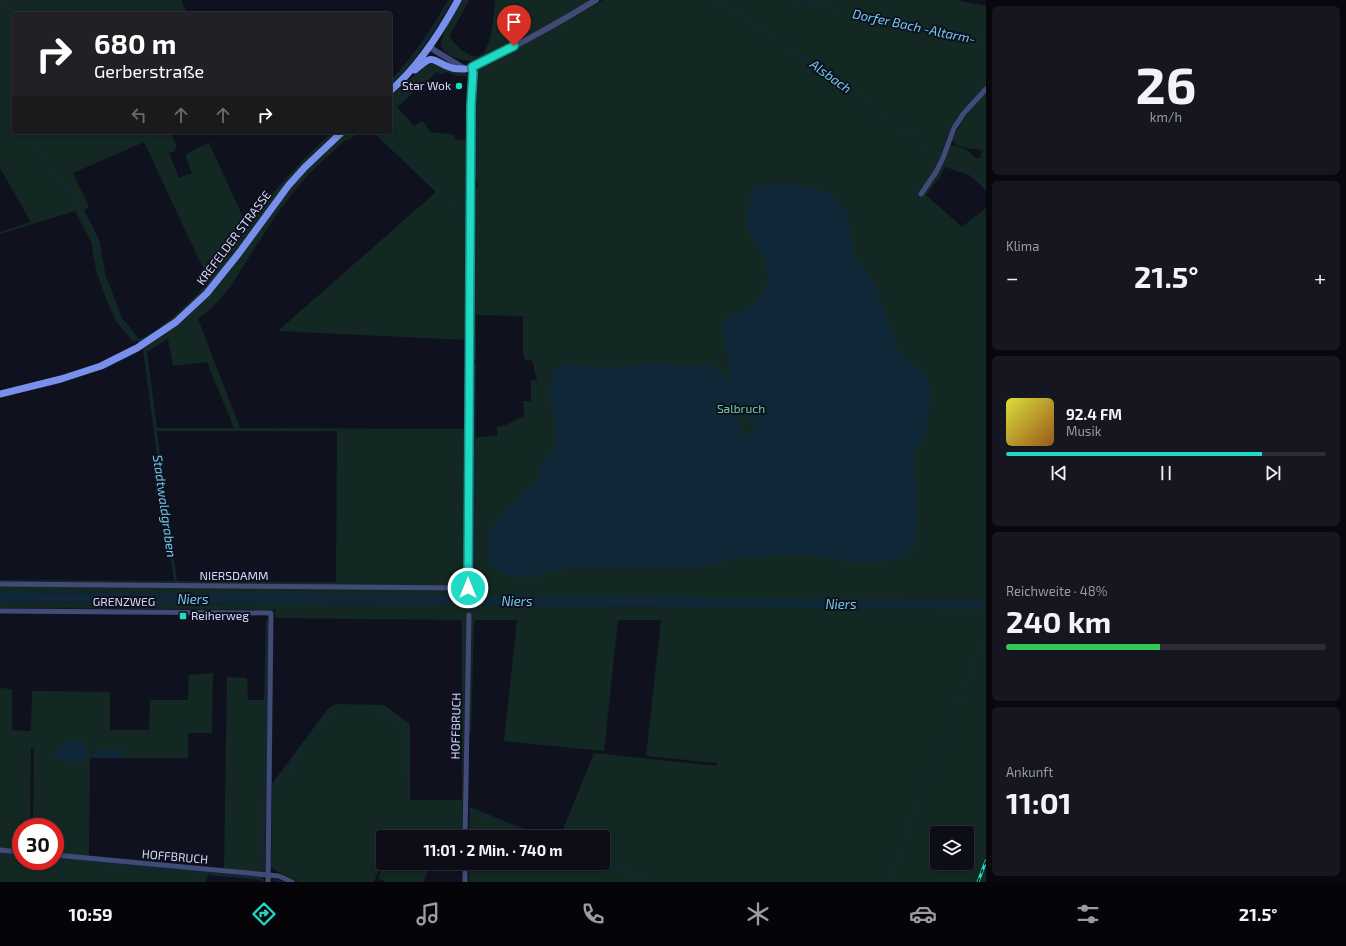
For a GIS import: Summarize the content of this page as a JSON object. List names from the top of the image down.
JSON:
{
  "streets": {
    "main road": ["KREFELDER STRASSE"],
    "street": ["NIERSDAMM", "GRENZWEG", "HOFFBRUCH"]
  },
  "crossings": [
    ["GRENZWEG", "HOFFBRUCH"]
  ],
  "water": [
    "Dorfer Bach -Altarm-",
    "Alsbach",
    "Stadtwaldgraben",
    "Niers"
  ],
  "parks": ["Salbruch"],
  "places": {
    "other": ["Star Wok"],
    "transit": ["Reiherweg"]
  },
  "page": {
    "tile": [
      ["26", "km/h"],
      "Klima",
      ["Reichweite · 48%", "240 km"],
      ["Ankunft", "11:01"]
    ],
    "turn": ["680 m", "Gerberstraße"],
    "heat": ["−", "21.5°", "+"],
    "song": ["92.4 FM", "Musik"],
    "limit": "30",
    "trip": "11:01 · 2 Min. · 740 m",
    "tabs": ["10:59", "21.5°"]
  }
}
